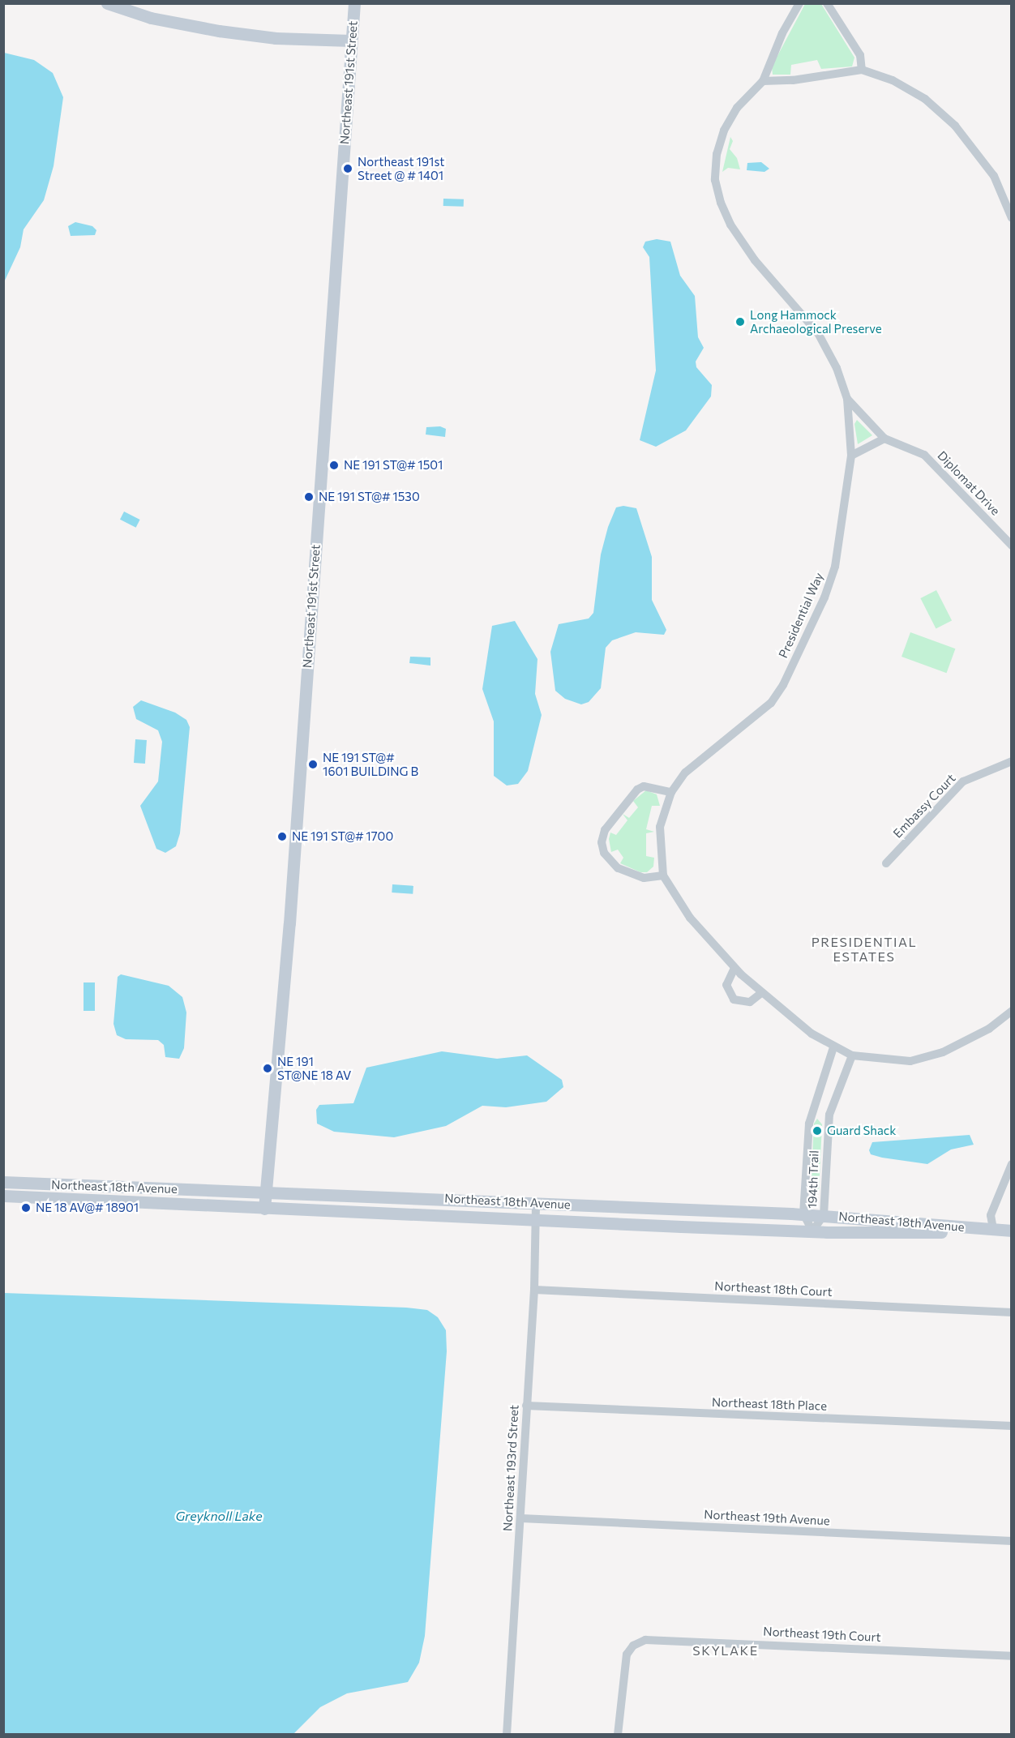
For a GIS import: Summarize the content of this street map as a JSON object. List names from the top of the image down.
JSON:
{
  "streets": {
    "street": [
      "Northeast 191st Street",
      "Diplomat Drive",
      "Presidential Way",
      "Embassy Court",
      "194th Trail",
      "Northeast 18th Avenue",
      "Northeast 18th Court",
      "Northeast 18th Place",
      "Northeast 193rd Street",
      "Northeast 19th Avenue",
      "Northeast 19th Court"
    ]
  },
  "crossings": [
    ["Northeast 191st Street", "Northeast 18th Avenue"],
    ["Diplomat Drive", "Presidential Way"],
    ["Presidential Way", "194th Trail"],
    ["194th Trail", "Northeast 18th Avenue"],
    ["Northeast 18th Avenue", "Northeast 193rd Street"],
    ["Northeast 18th Court", "Northeast 193rd Street"],
    ["Northeast 18th Place", "Northeast 193rd Street"],
    ["Northeast 193rd Street", "Northeast 19th Avenue"]
  ],
  "districts": ["PRESIDENTIAL ESTATES", "SKYLAKE"],
  "water": ["Greyknoll Lake"],
  "places": [
    "Northeast 191st Street @ # 1401",
    "Long Hammock Archaeological Preserve",
    "NE 191 ST@# 1501",
    "NE 191 ST@# 1530",
    "NE 191 ST@# 1601 BUILDING B",
    "NE 191 ST@# 1700",
    "NE 191 ST@NE 18 AV",
    "Guard Shack",
    "NE 18 AV@# 18901"
  ]
}
